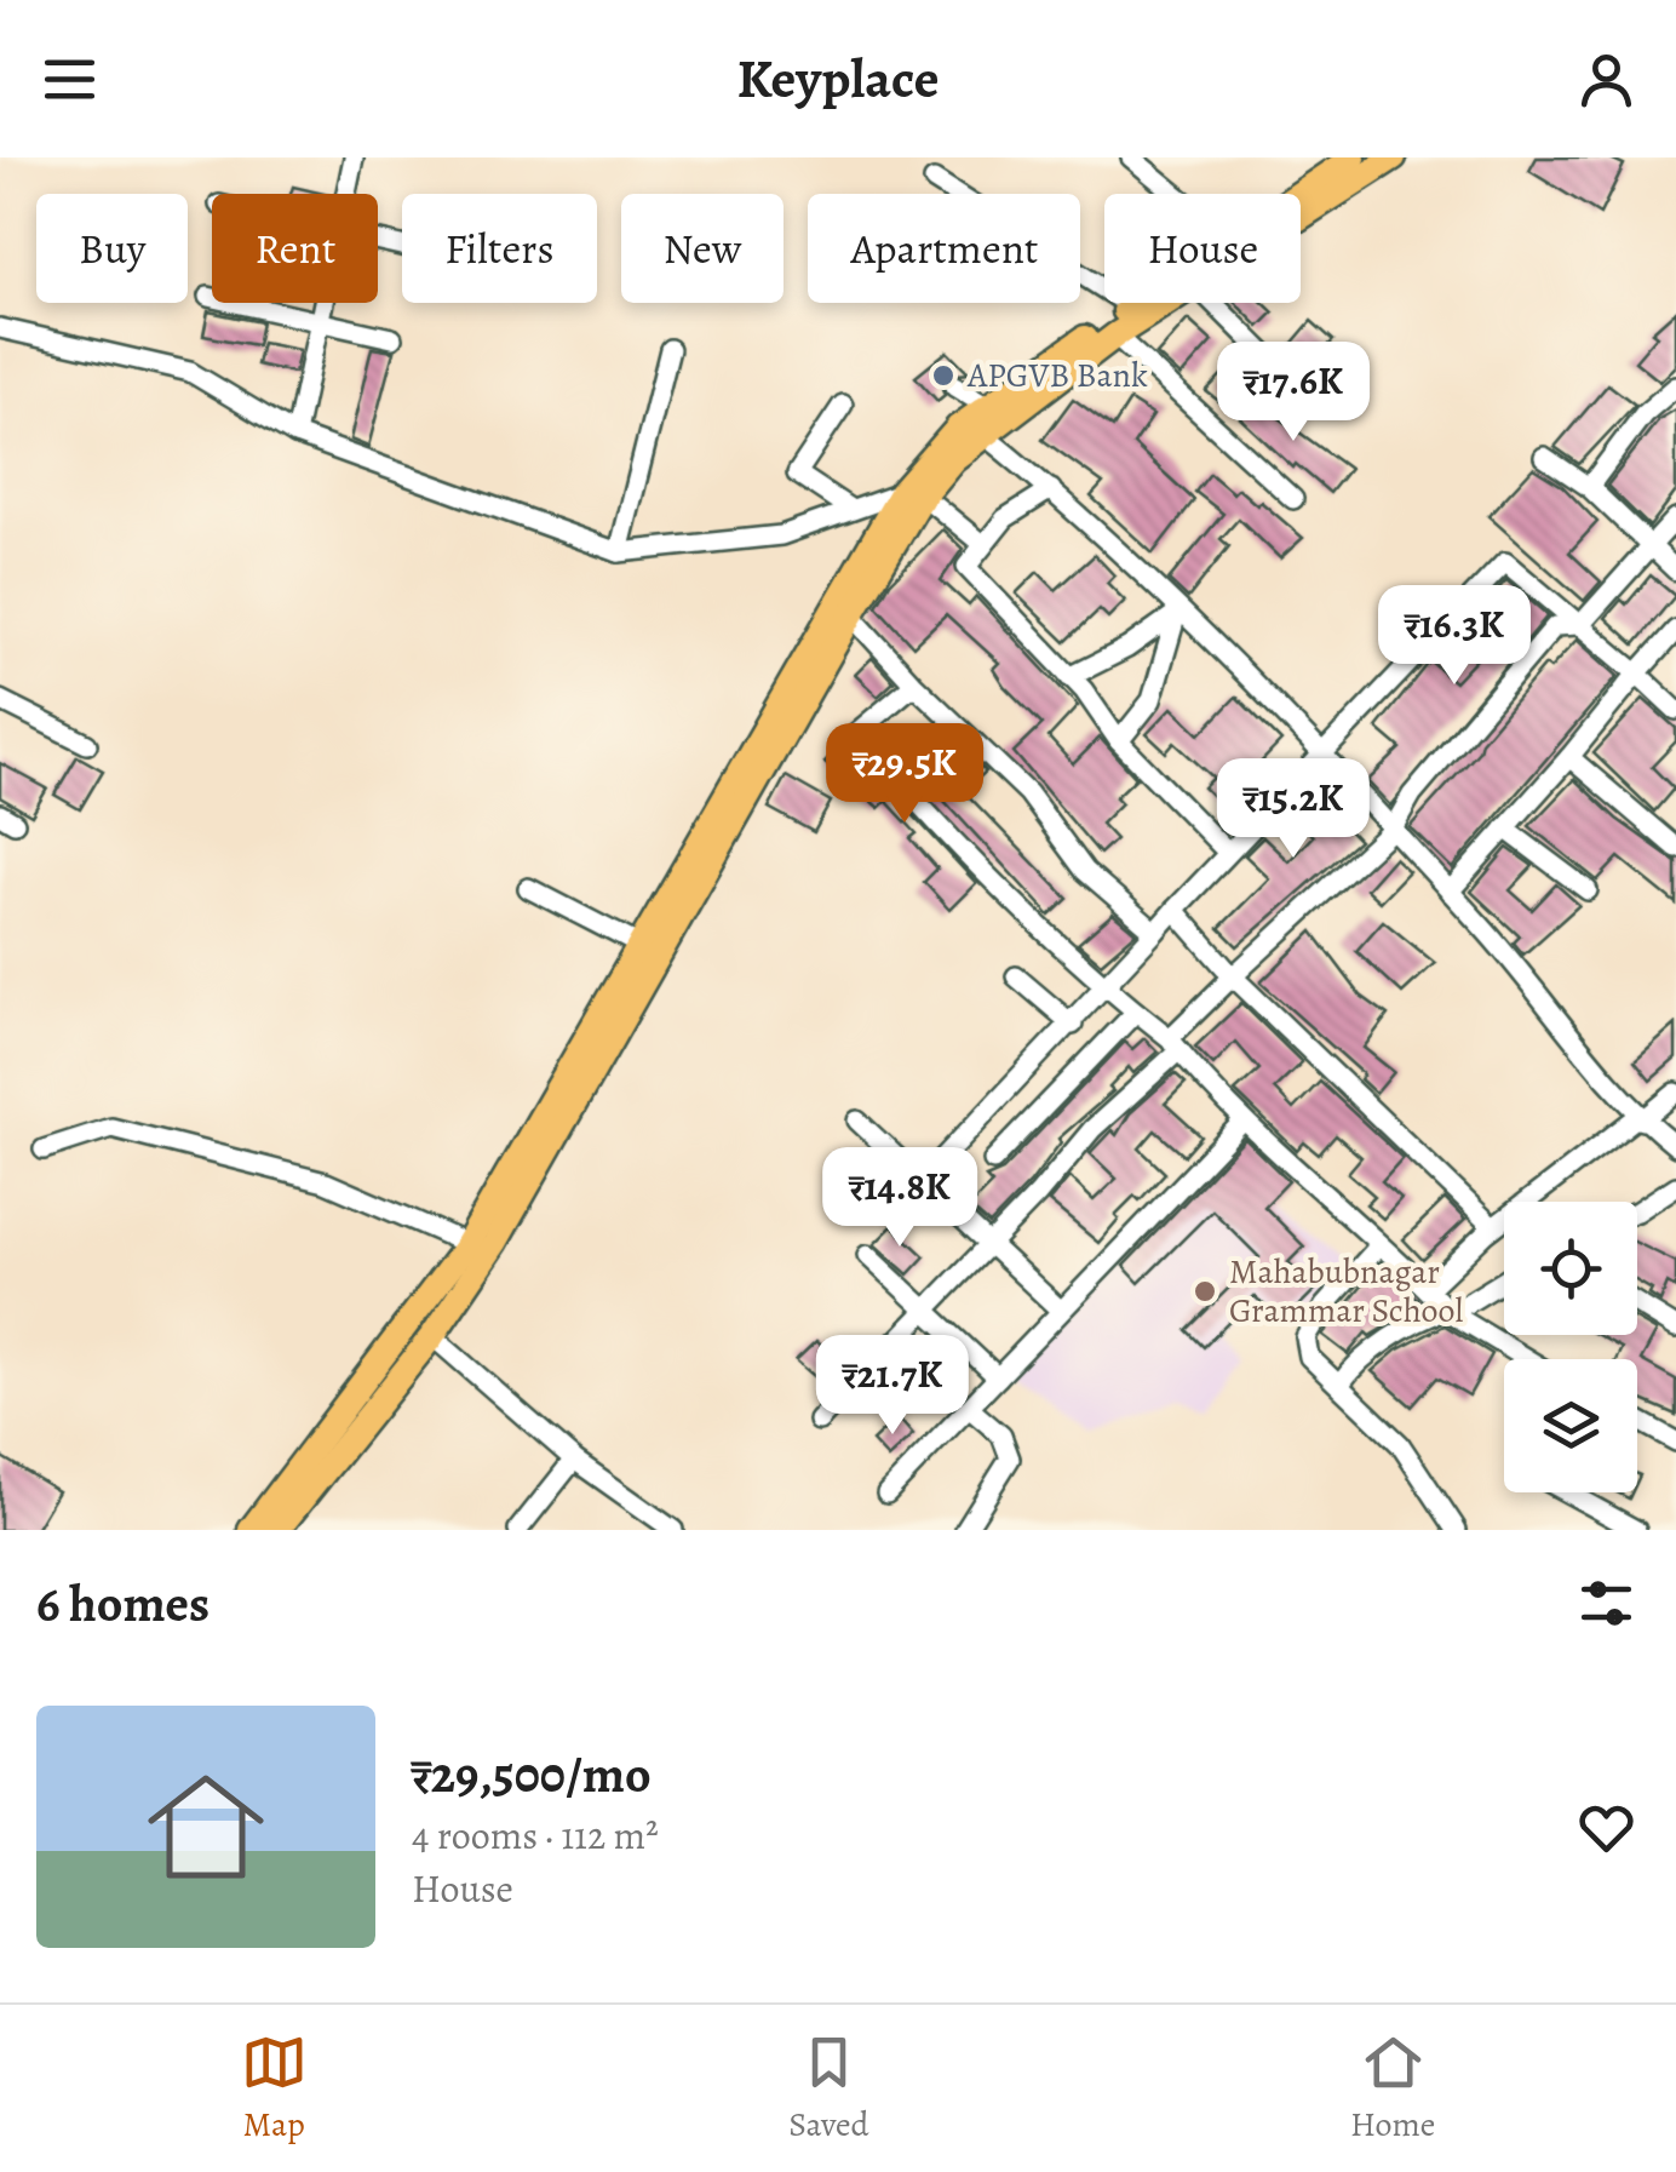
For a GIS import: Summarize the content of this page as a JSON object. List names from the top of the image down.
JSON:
{
  "places": ["APGVB Bank", "Mahabubnagar Grammar School"],
  "page": {
    "header": "Keyplace",
    "chip": [
      "Buy",
      "Rent",
      "Filters",
      "New",
      "Apartment",
      "House"
    ],
    "price": [
      "₹17.6K",
      "₹16.3K",
      "₹29.5K",
      "₹15.2K",
      "₹14.8K",
      "₹21.7K"
    ],
    "heading": "6 homes",
    "list": [
      {
        "name": "₹29,500/mo",
        "note": "4 rooms · 112 m² · House"
      }
    ],
    "tabs": ["Map", "Saved", "Home"]
  }
}
